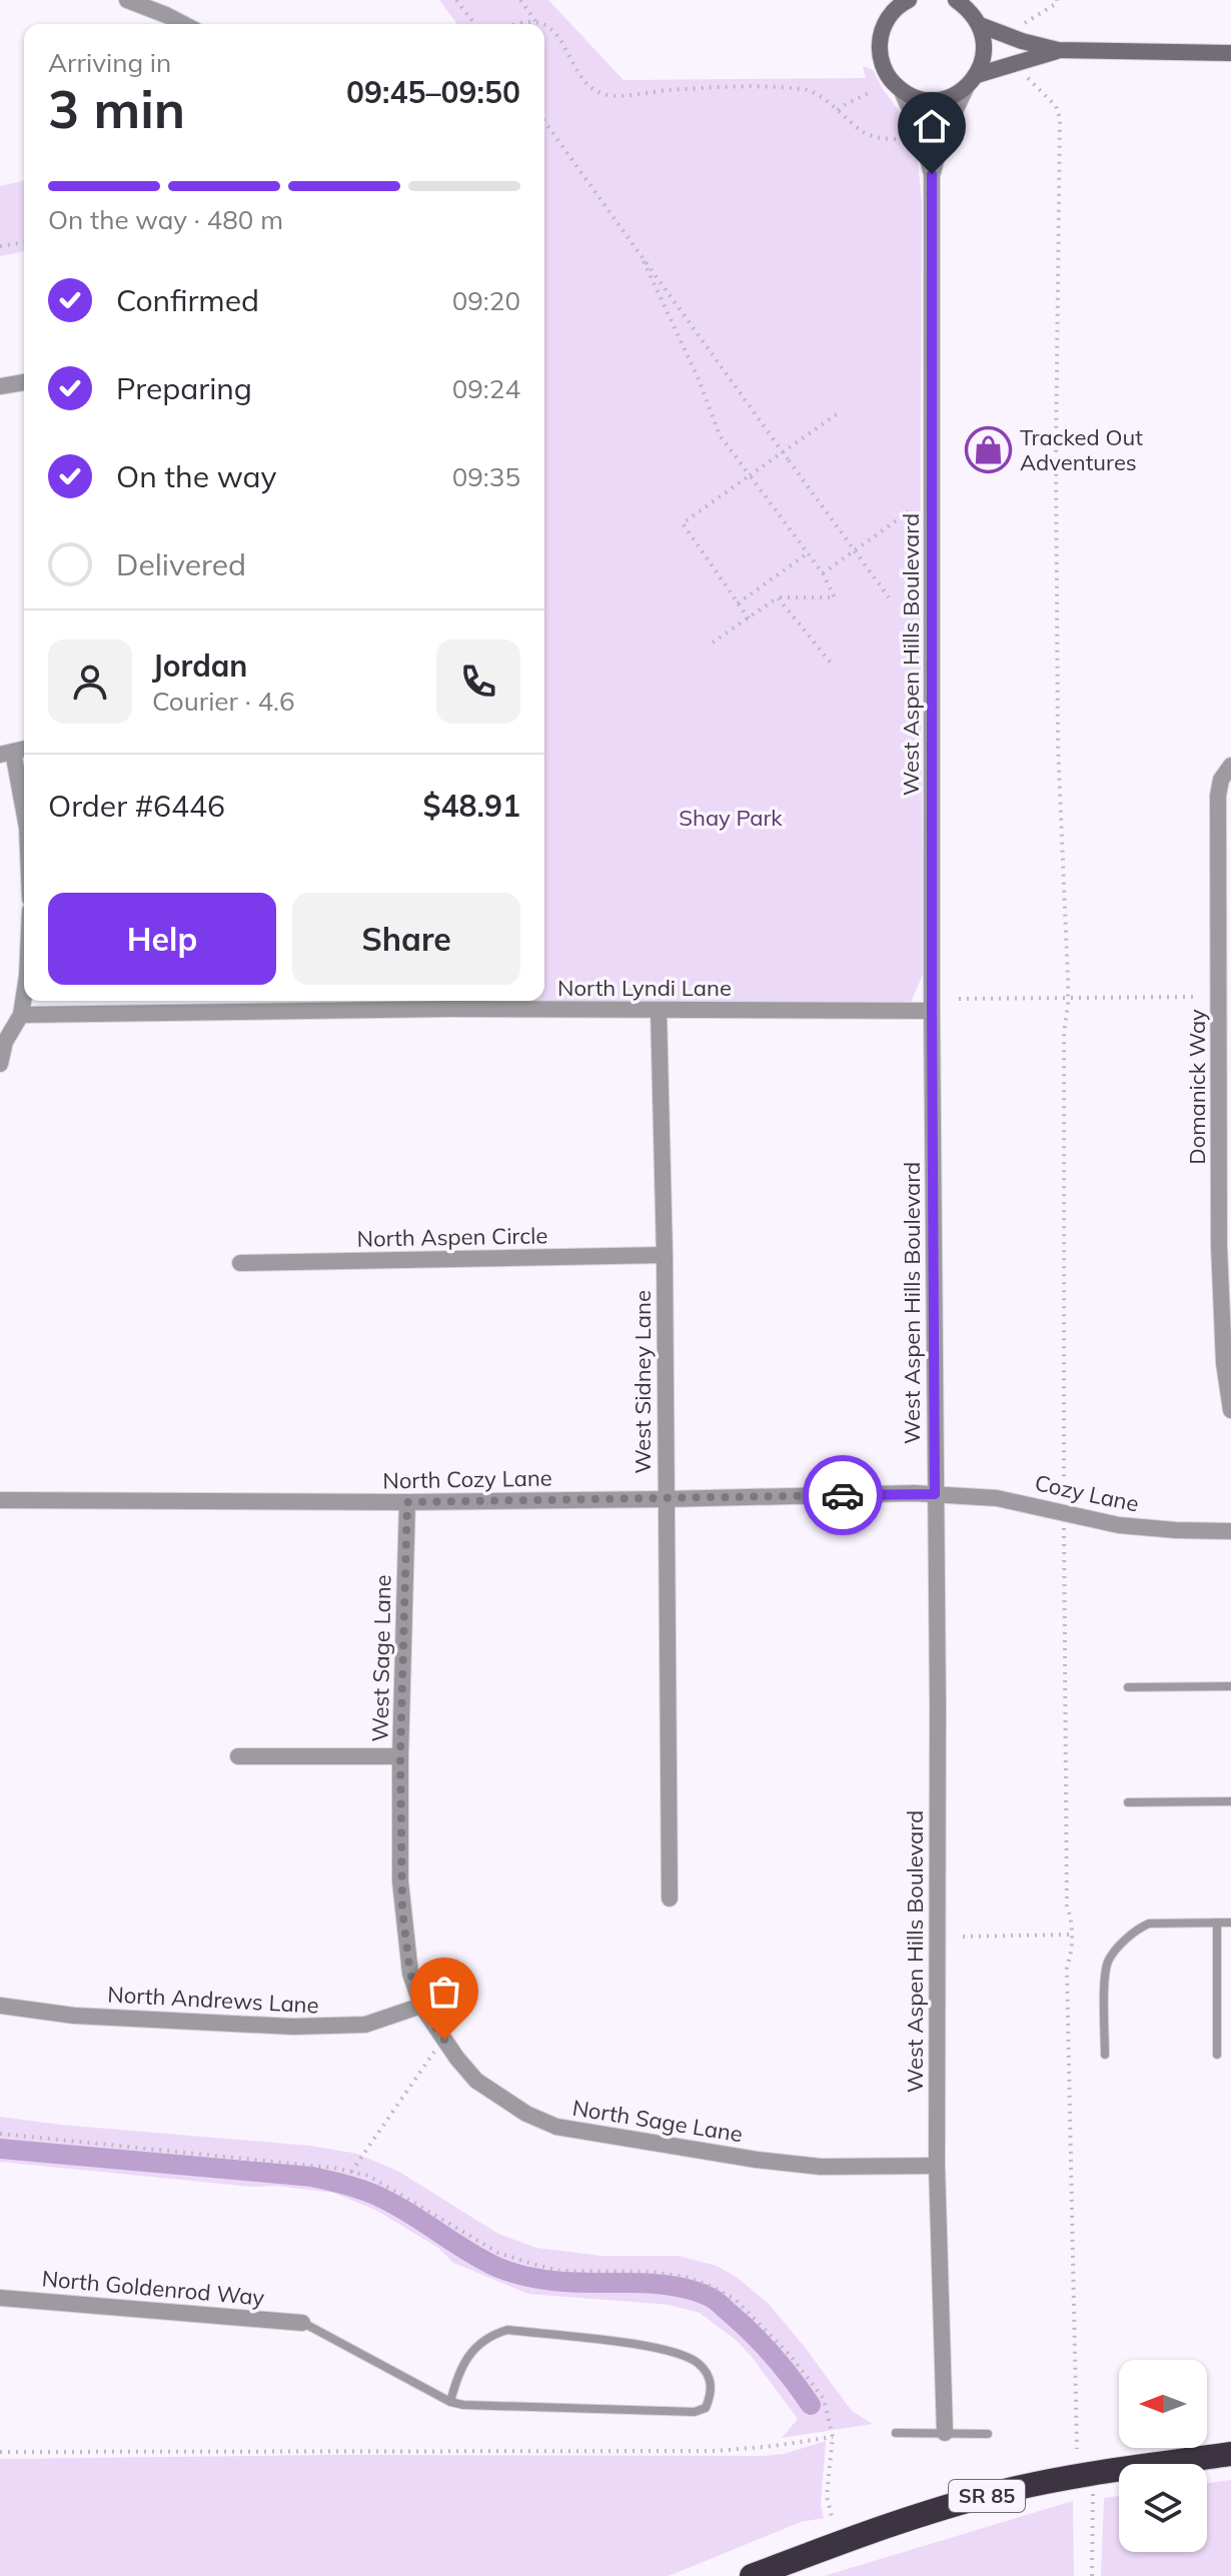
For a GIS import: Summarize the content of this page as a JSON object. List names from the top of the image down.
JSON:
{
  "streets": {
    "highway": ["SR 85"],
    "street": [
      "West Aspen Hills Boulevard",
      "North Lyndi Lane",
      "Domanick Way",
      "North Aspen Circle",
      "West Sidney Lane",
      "North Cozy Lane",
      "Cozy Lane",
      "West Sage Lane",
      "North Andrews Lane",
      "North Sage Lane",
      "North Goldenrod Way"
    ]
  },
  "crossings": [
    ["West Aspen Hills Boulevard", "North Lyndi Lane"],
    ["West Aspen Hills Boulevard", "North Cozy Lane"],
    ["West Aspen Hills Boulevard", "Cozy Lane"],
    ["West Aspen Hills Boulevard", "North Sage Lane"],
    ["North Lyndi Lane", "West Sidney Lane"],
    ["North Aspen Circle", "West Sidney Lane"],
    ["West Sidney Lane", "North Cozy Lane"],
    ["North Cozy Lane", "Cozy Lane"],
    ["North Cozy Lane", "West Sage Lane"],
    ["West Sage Lane", "North Andrews Lane"],
    ["West Sage Lane", "North Sage Lane"],
    ["North Andrews Lane", "North Sage Lane"]
  ],
  "parks": ["Shay Park"],
  "places": {
    "shop": ["Tracked Out Adventures"]
  },
  "north": "left",
  "page": {
    "heading": ["3 min", "Arriving in", "09:45–09:50"],
    "panel": [
      "Jordan",
      "Courier · 4.6",
      "Order #6446",
      "$48.91"
    ],
    "bar": "On the way · 480 m",
    "list": [
      ["Confirmed", "09:20"],
      ["Preparing", "09:24"],
      ["On the way", "09:35"],
      "Delivered"
    ],
    "buttons": ["Help", "Share"]
  }
}
